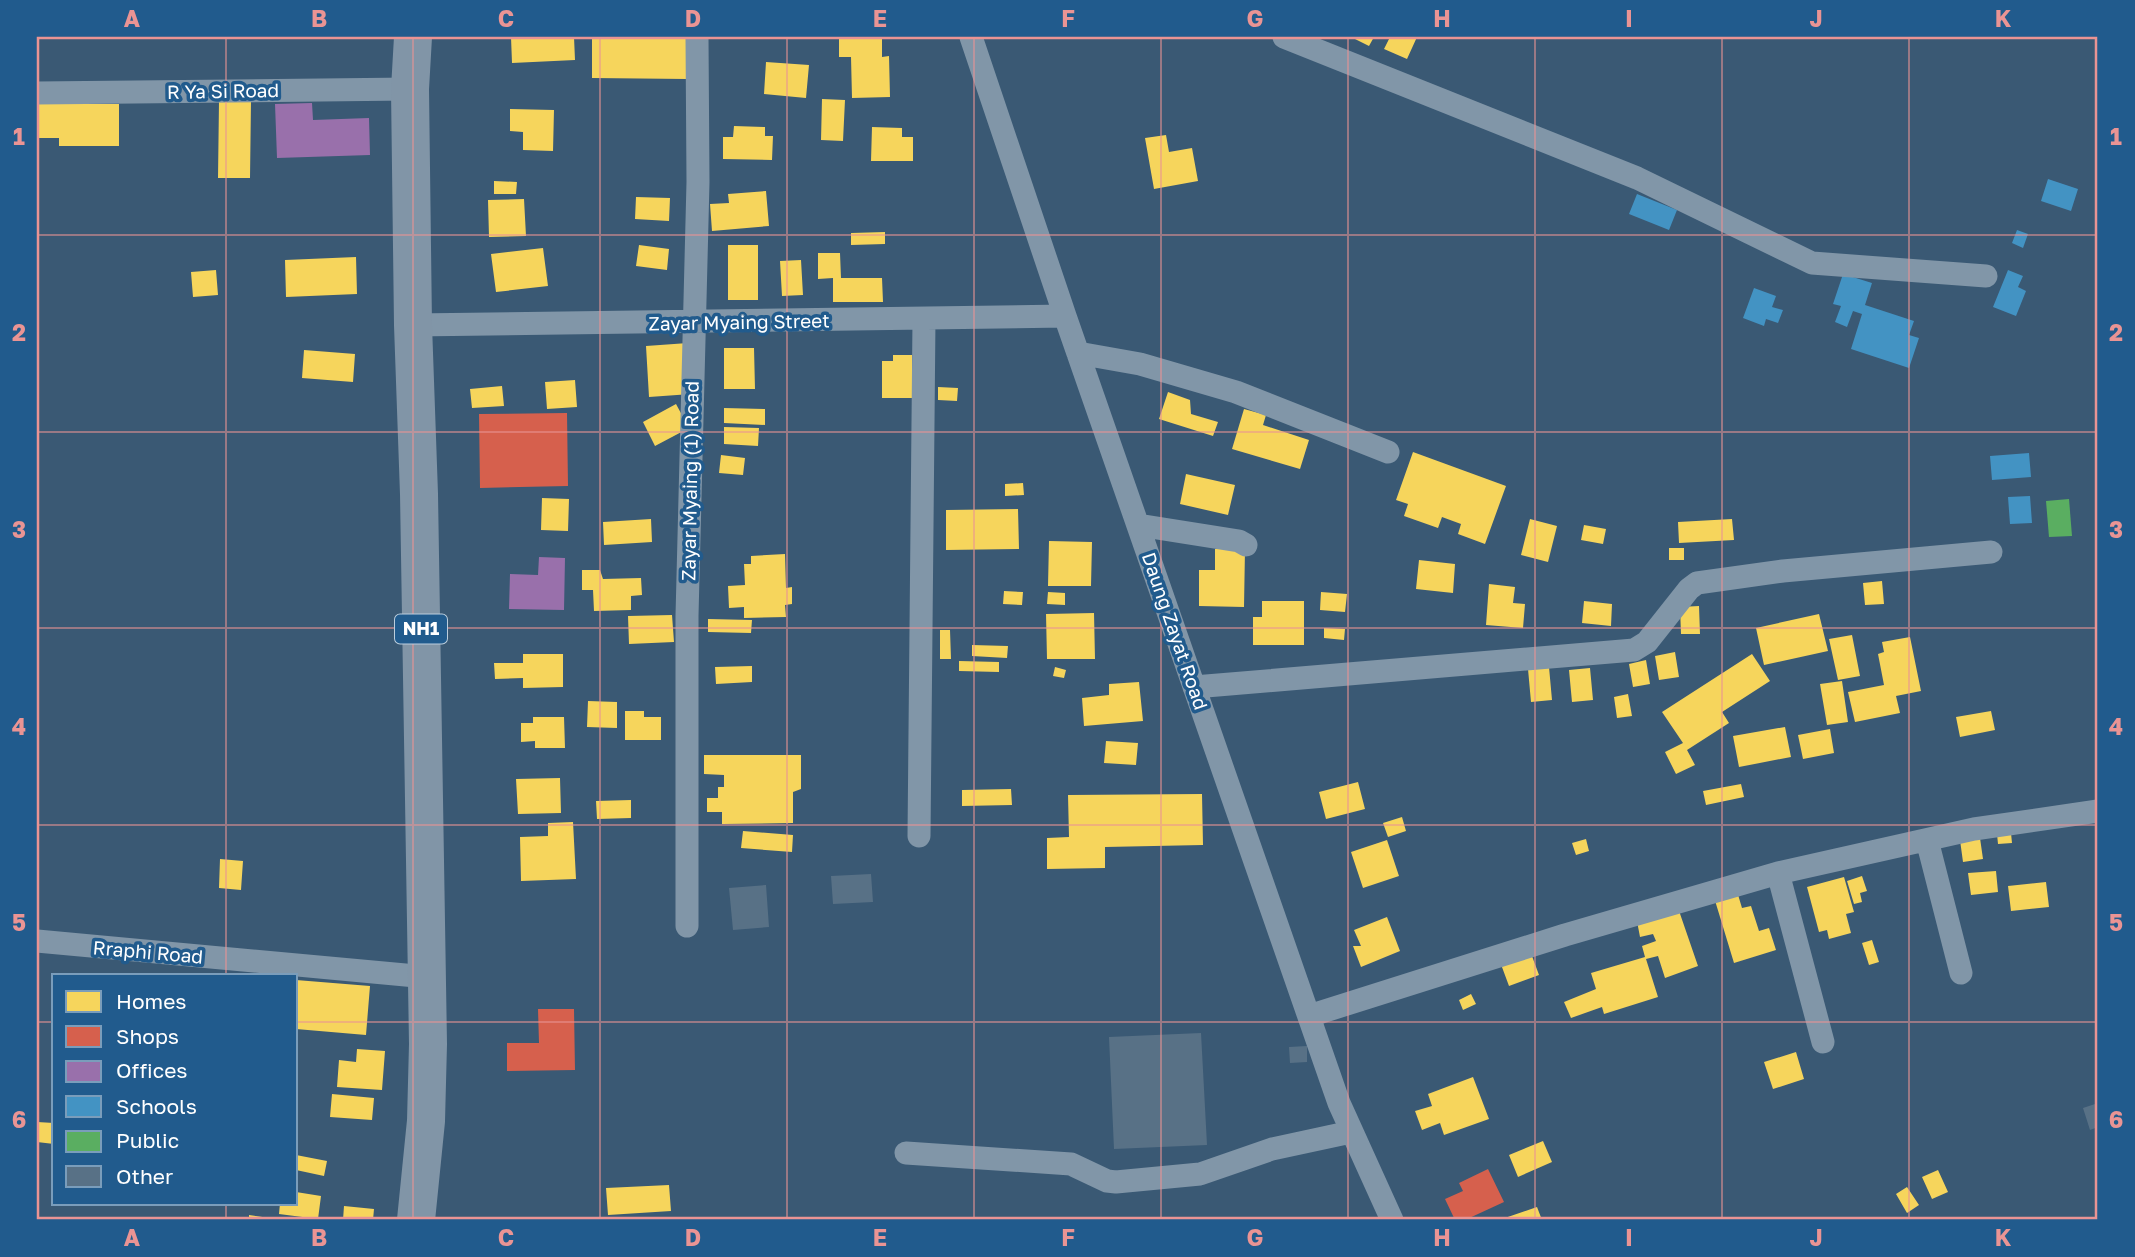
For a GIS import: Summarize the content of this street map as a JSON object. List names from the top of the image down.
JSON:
{
  "streets": {
    "highway": ["NH1"],
    "street": [
      "R Ya Si Road",
      "Zayar Myaing Street",
      "Zayar Myaing (1) Road",
      "Daung Zayat Road",
      "Rraphi Road"
    ]
  },
  "crossings": [
    ["R Ya Si Road", "NH1"],
    ["Zayar Myaing Street", "Zayar Myaing (1) Road"],
    ["Zayar Myaing Street", "NH1"],
    ["Zayar Myaing Street", "Daung Zayat Road"],
    ["NH1", "Rraphi Road"]
  ],
  "legend": [
    "Homes",
    "Shops",
    "Offices",
    "Schools",
    "Public",
    "Other"
  ],
  "grid": {
    "columns": [
      "A",
      "B",
      "C",
      "D",
      "E",
      "F",
      "G",
      "H",
      "I",
      "J",
      "K"
    ],
    "rows": [
      "1",
      "2",
      "3",
      "4",
      "5",
      "6"
    ]
  }
}
